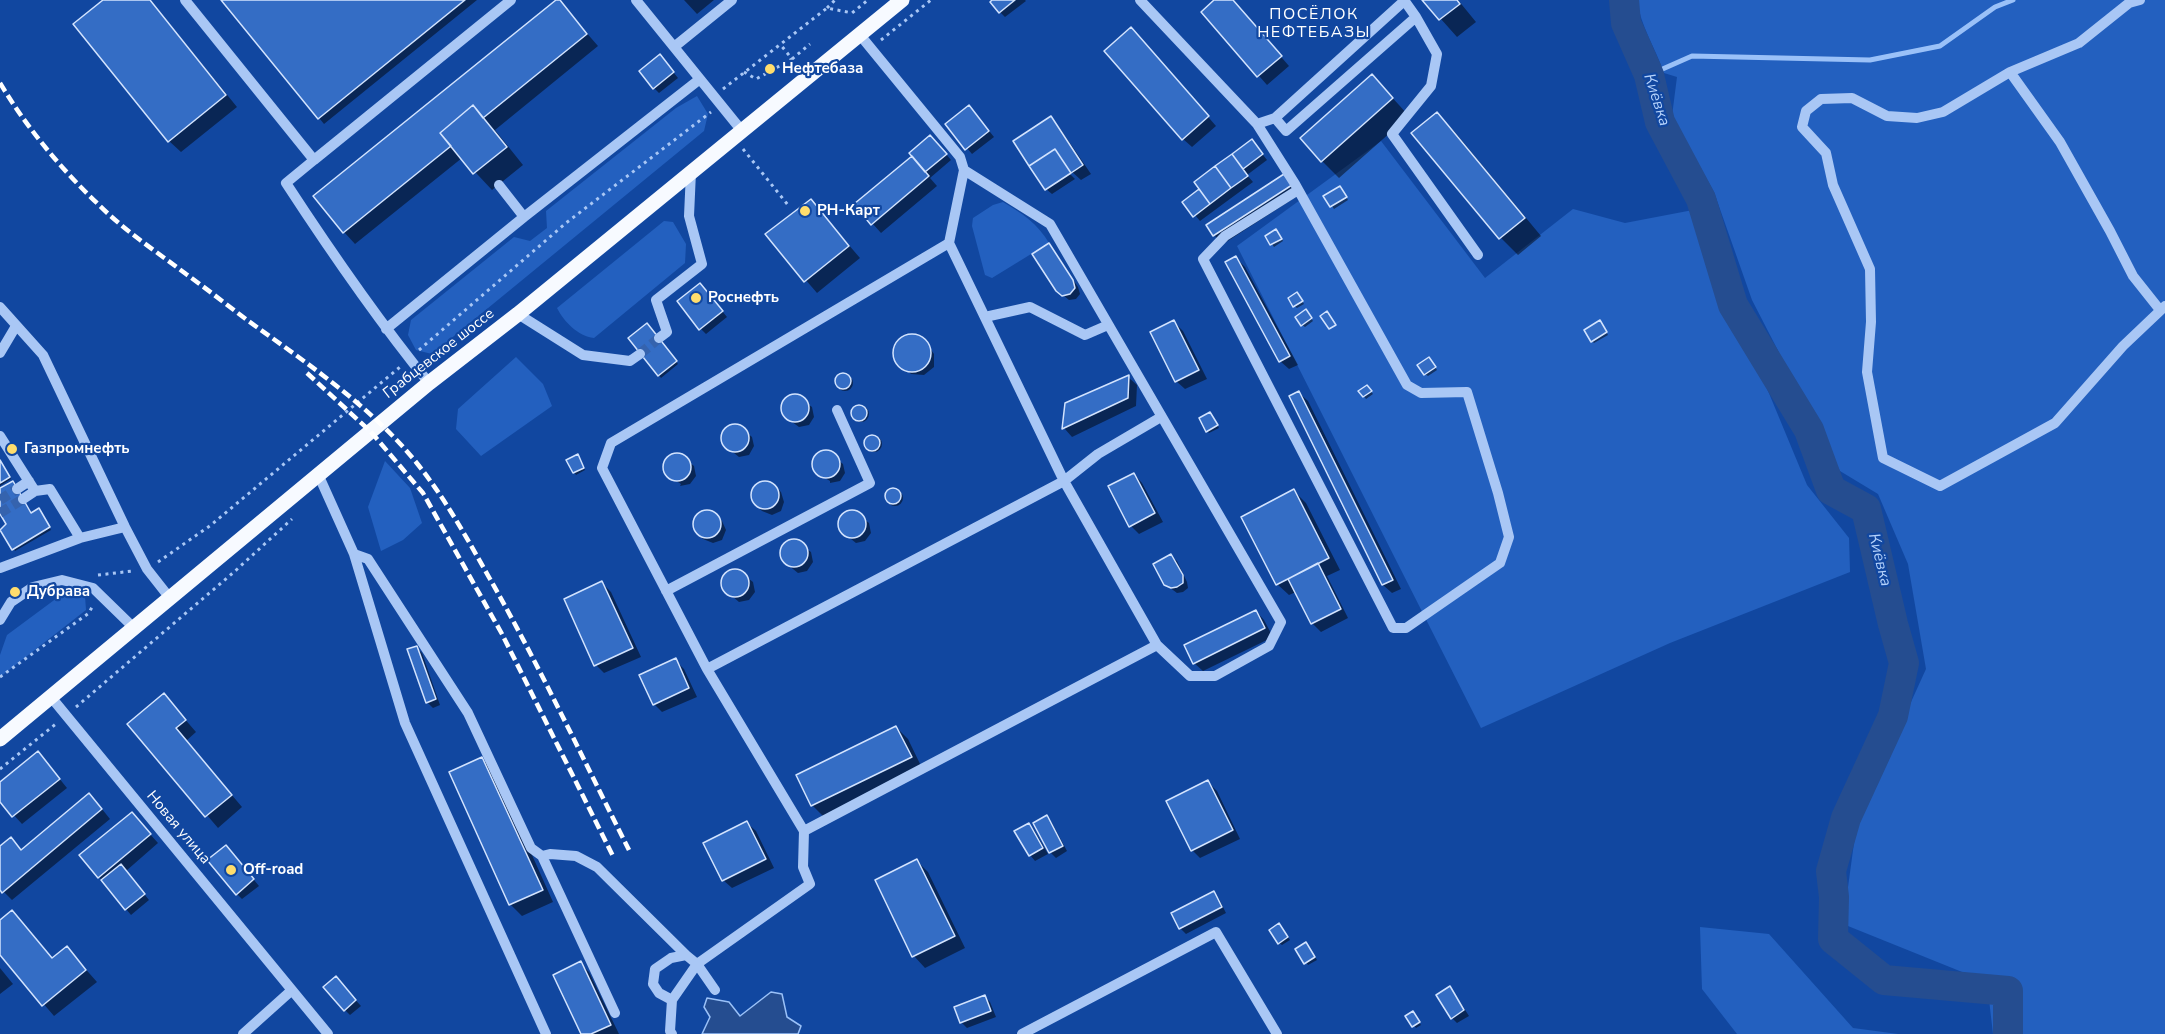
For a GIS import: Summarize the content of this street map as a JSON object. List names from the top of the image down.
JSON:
{
  "streets": {
    "main road": ["Грабцевское шоссе"],
    "street": ["Новая улица"]
  },
  "crossings": [
    ["Грабцевское шоссе", "Новая улица"]
  ],
  "districts": ["ПОСЁЛОК НЕФТЕБАЗЫ"],
  "water": ["Киёвка"],
  "places": [
    "Нефтебаза",
    "РН-Карт",
    "Роснефть",
    "Газпромнефть",
    "Дубрава",
    "Off-road"
  ]
}
